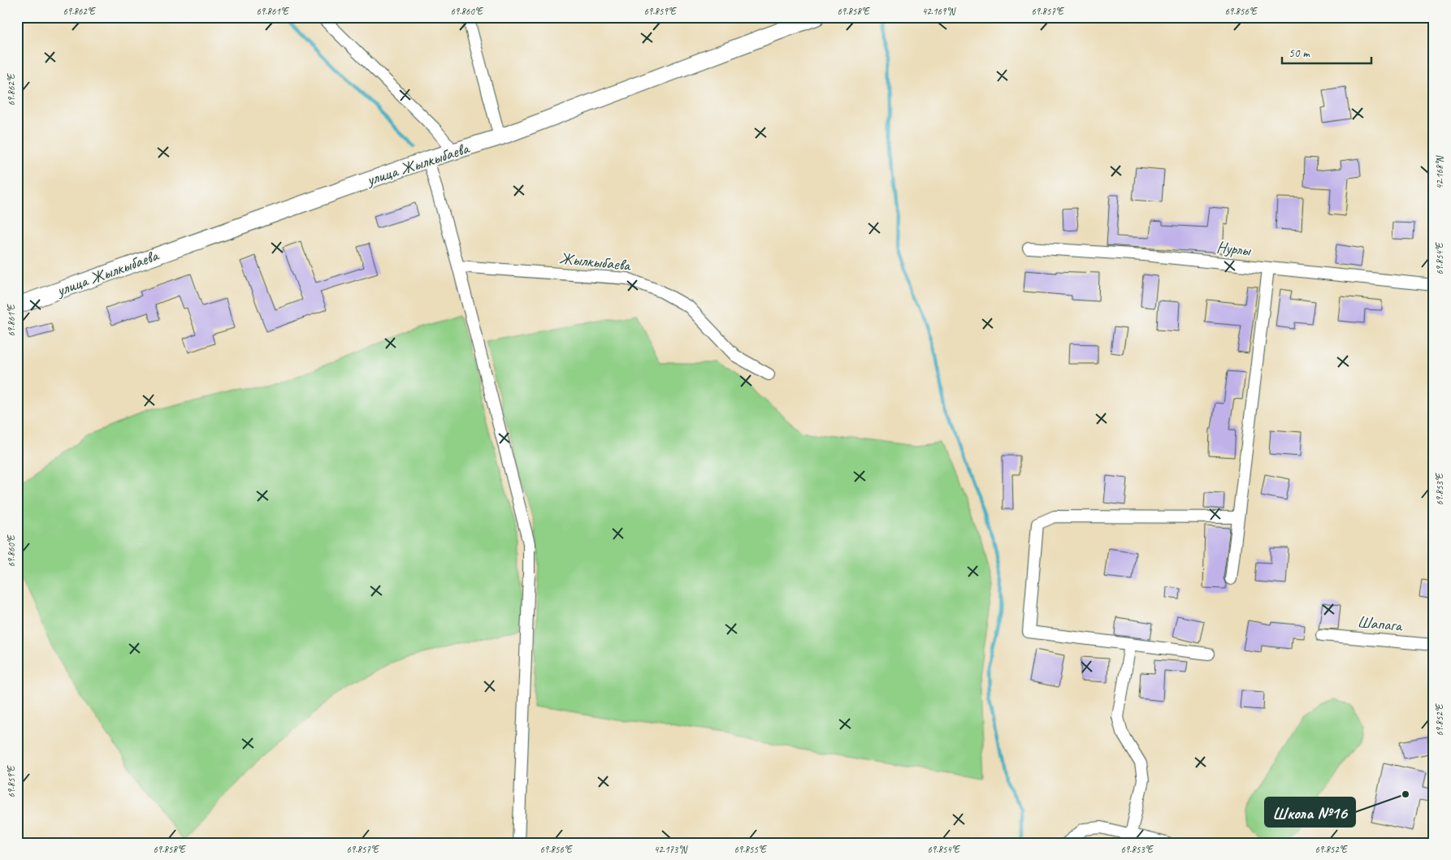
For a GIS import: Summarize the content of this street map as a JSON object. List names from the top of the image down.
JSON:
{
  "streets": {
    "main road": ["улица Жылкыбаева"],
    "street": ["Нурлы", "Жылкыбаева", "Шапага"]
  },
  "places": ["Школа №16"],
  "scale_bar": "50 m",
  "coordinates": [
    "69.862°E",
    "69.861°E",
    "69.860°E",
    "69.859°E",
    "69.858°E",
    "42.169°N",
    "69.857°E",
    "69.856°E",
    "42.168°N",
    "69.854°E",
    "69.853°E",
    "69.852°E",
    "42.173°N",
    "69.855°E"
  ]
}
